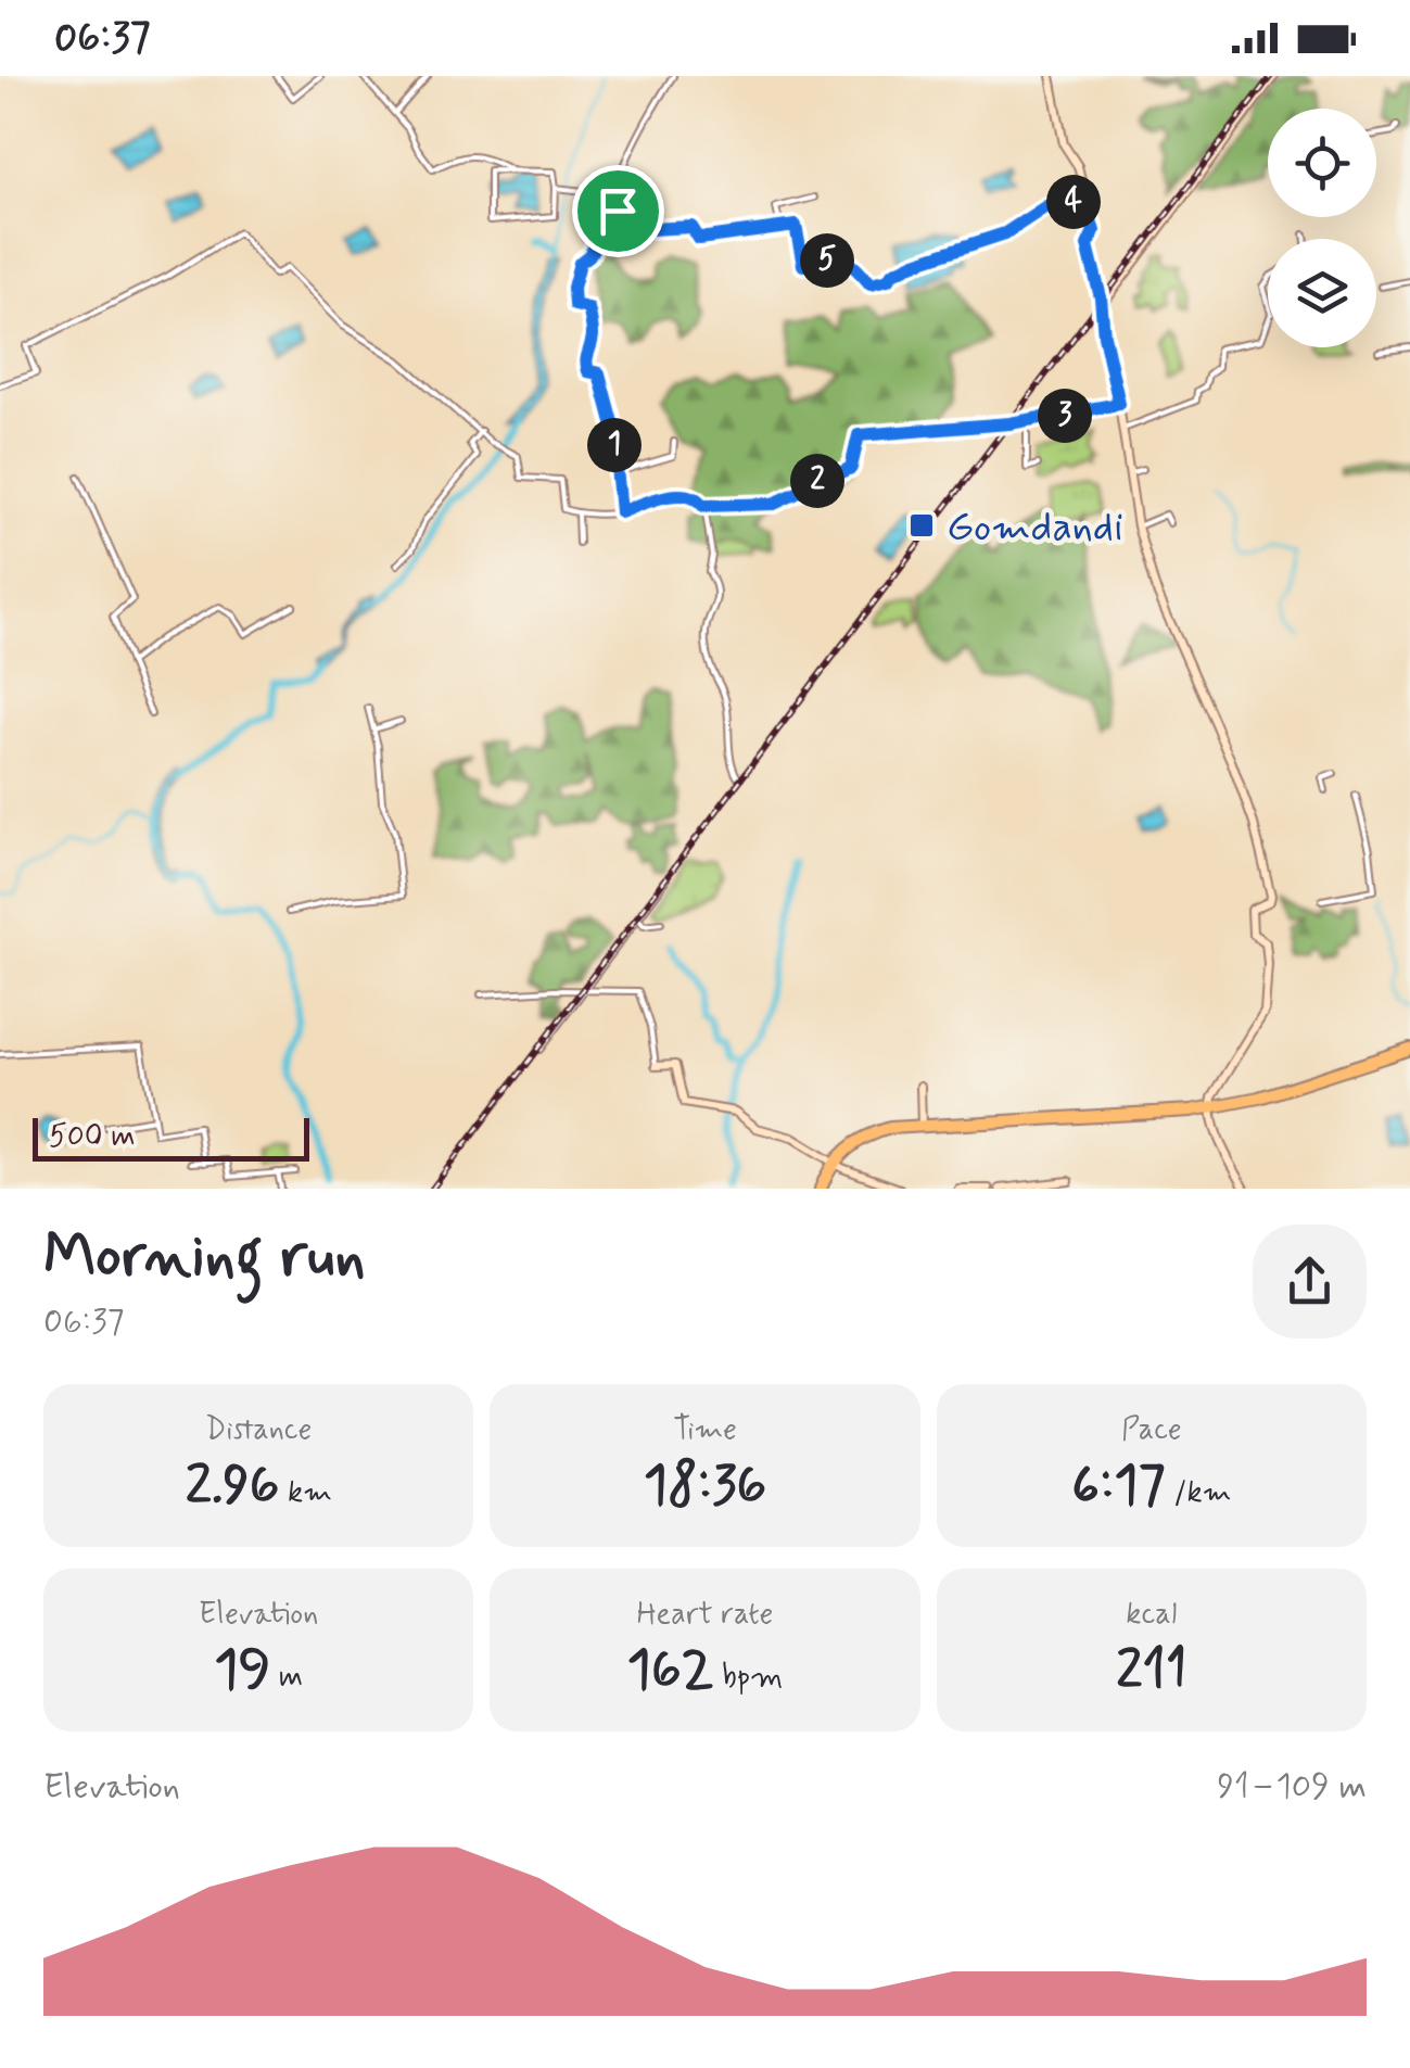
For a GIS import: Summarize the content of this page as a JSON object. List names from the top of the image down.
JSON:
{
  "places": {
    "transit": ["Gomdandi"]
  },
  "scale_bar": "500 m",
  "page": {
    "status": "06:37",
    "pins": [
      "4",
      "5",
      "3",
      "1",
      "2"
    ],
    "scale": "500 m",
    "heading": ["Morning run", "06:37"],
    "stats": [
      ["Distance", "2.96 km"],
      ["Time", "18:36"],
      ["Pace", "6:17 /km"],
      ["Elevation", "19 m"],
      ["Heart rate", "162 bpm"],
      ["kcal", "211"]
    ],
    "chart": ["Elevation", "91–109 m"]
  }
}
